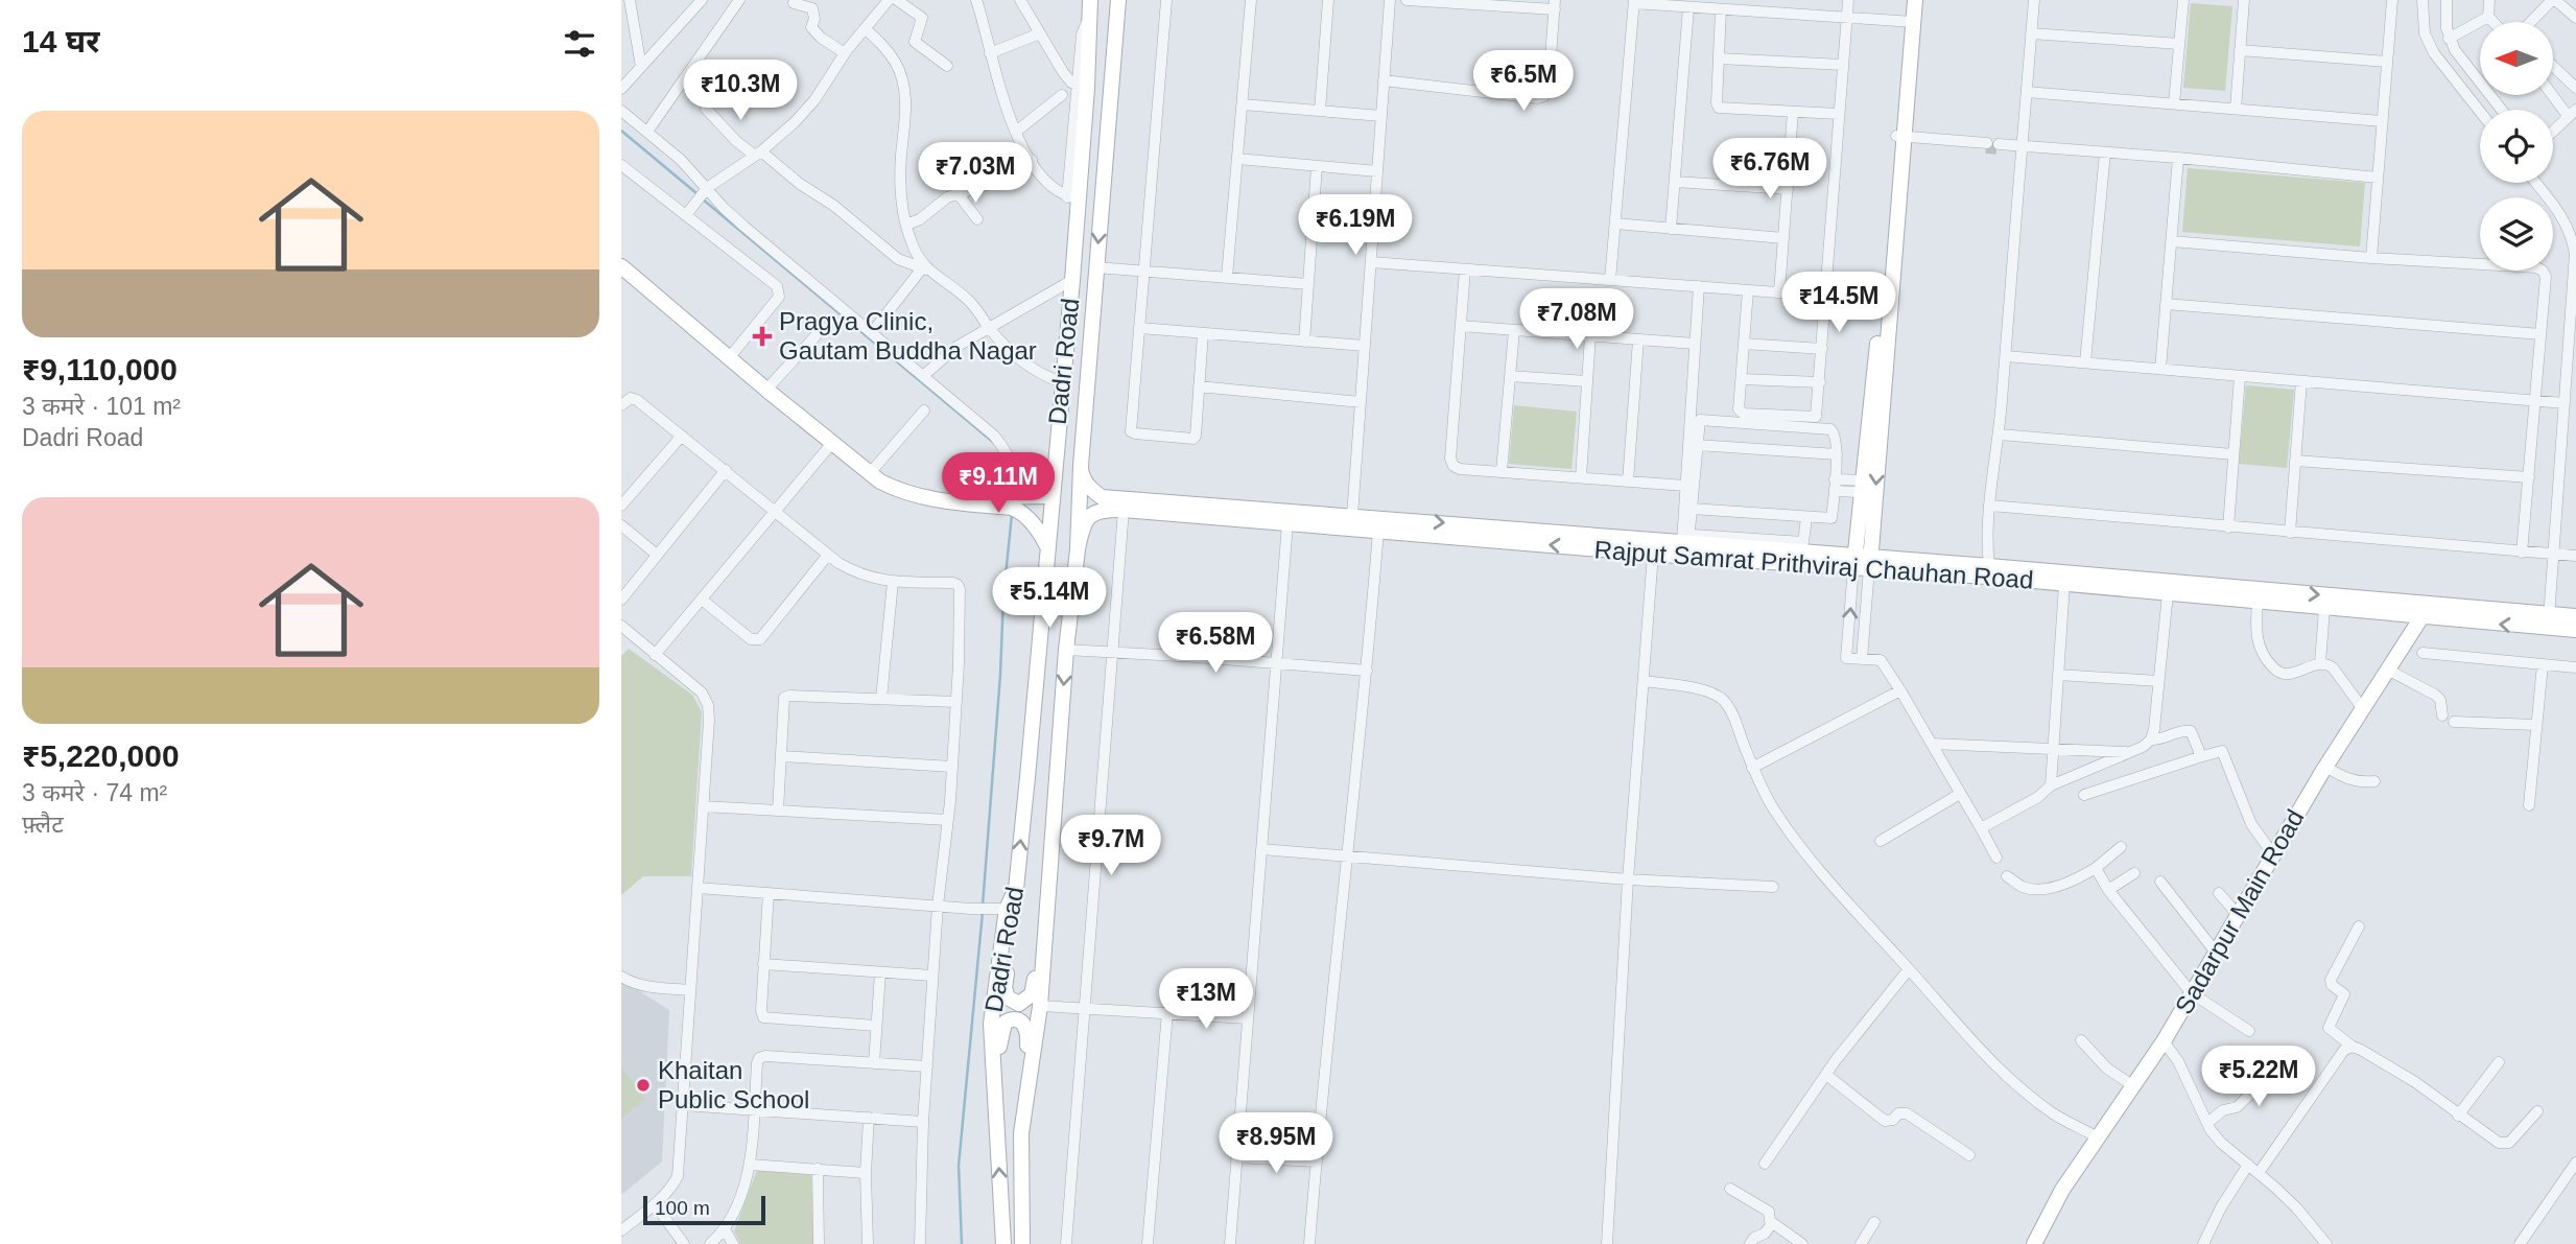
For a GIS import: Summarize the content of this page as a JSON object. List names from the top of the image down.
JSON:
{
  "streets": {
    "street": ["Dadri Road", "Rajput Samrat Prithviraj Chauhan Road", "Sadarpur Main Road"]
  },
  "crossings": [
    ["Dadri Road", "Rajput Samrat Prithviraj Chauhan Road"],
    ["Rajput Samrat Prithviraj Chauhan Road", "Sadarpur Main Road"]
  ],
  "places": {
    "health": ["Pragya Clinic, Gautam Buddha Nagar"],
    "other": ["Khaitan Public School"]
  },
  "scale_bar": "100 m",
  "north": "left",
  "page": {
    "heading": "14 घर",
    "price": [
      "₹6.5M",
      "₹10.3M",
      "₹6.76M",
      "₹7.03M",
      "₹6.19M",
      "₹14.5M",
      "₹7.08M",
      "₹9.11M",
      "₹5.14M",
      "₹6.58M",
      "₹9.7M",
      "₹13M",
      "₹5.22M",
      "₹8.95M"
    ],
    "list": [
      {
        "name": "₹9,110,000",
        "note": "3 कमरे · 101 m² · Dadri Road"
      },
      {
        "name": "₹5,220,000",
        "note": "3 कमरे · 74 m² · फ़्लैट"
      }
    ],
    "scale": "100 m"
  }
}
